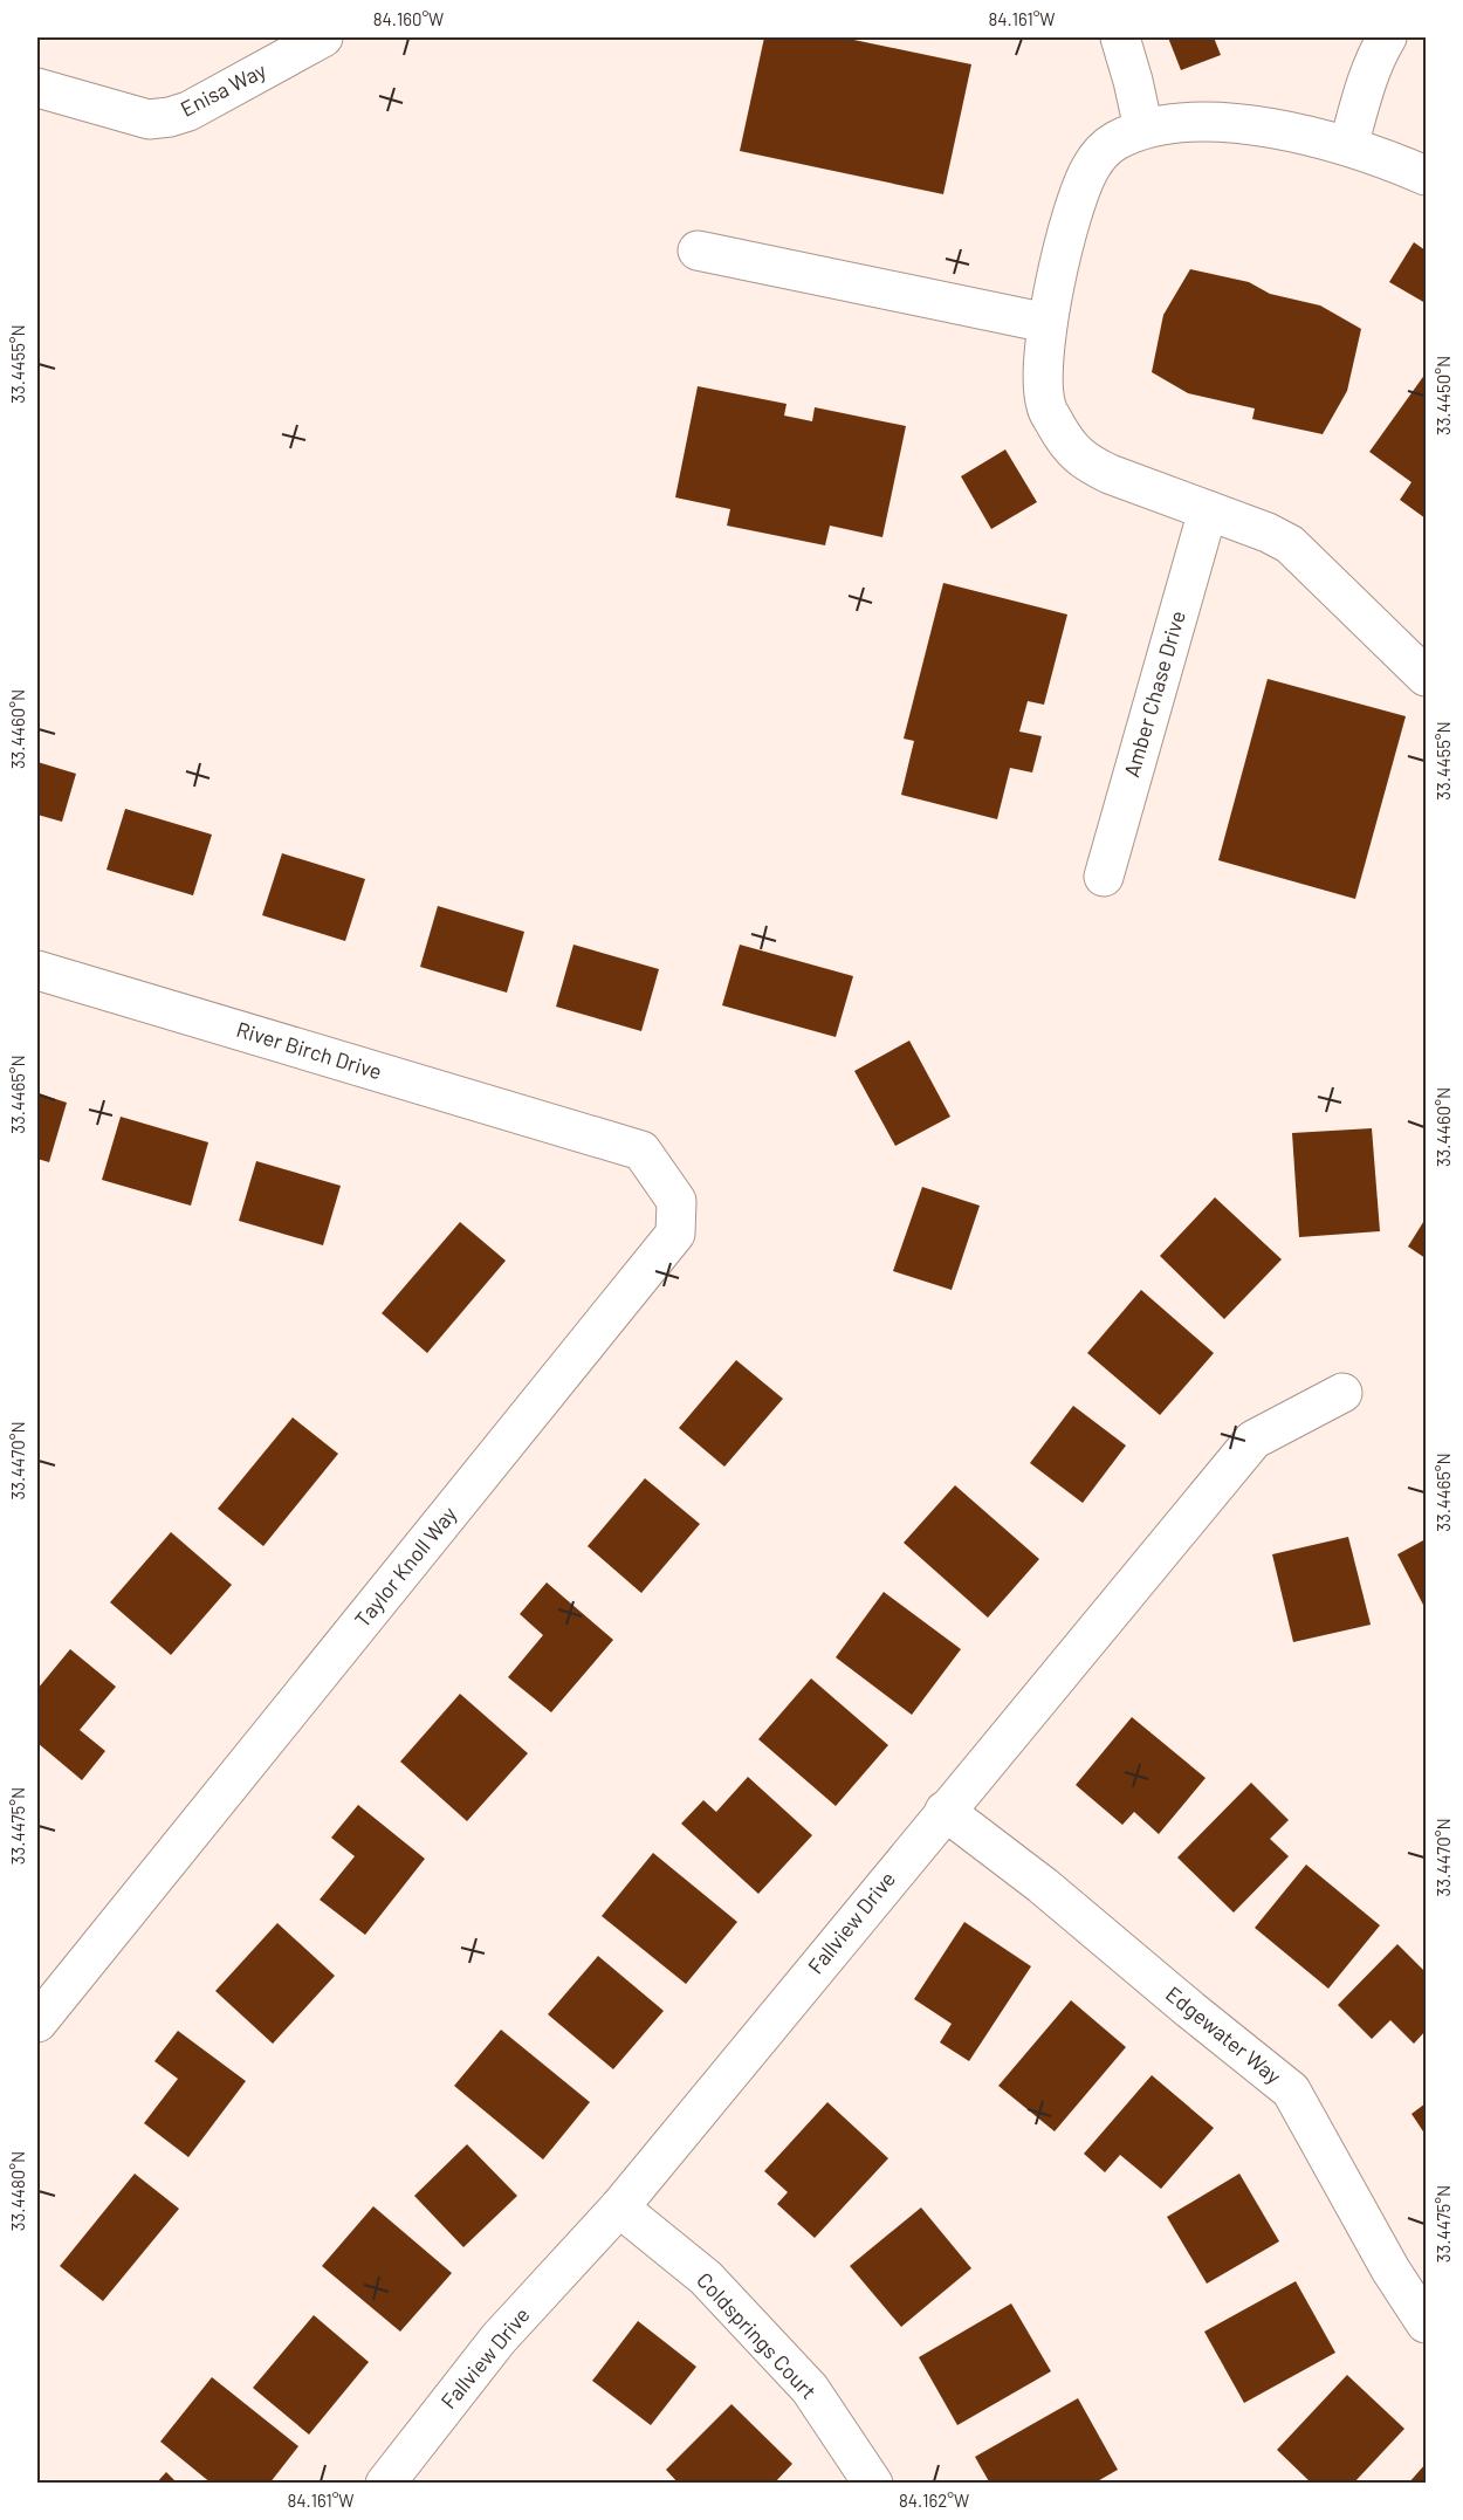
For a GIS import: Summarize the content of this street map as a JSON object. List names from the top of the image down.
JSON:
{
  "streets": {
    "street": [
      "Enisa Way",
      "Amber Chase Drive",
      "River Birch Drive",
      "Taylor Knoll Way",
      "Fallview Drive",
      "Edgewater Way",
      "Coldsprings Court"
    ]
  },
  "crossings": [
    ["River Birch Drive", "Taylor Knoll Way"],
    ["Fallview Drive", "Edgewater Way"],
    ["Fallview Drive", "Coldsprings Court"]
  ],
  "coordinates": [
    "84.160°W",
    "84.161°W",
    "33.4455°N",
    "33.4450°N",
    "33.4460°N",
    "33.4465°N",
    "33.4470°N",
    "33.4475°N",
    "33.4480°N",
    "84.162°W"
  ]
}
